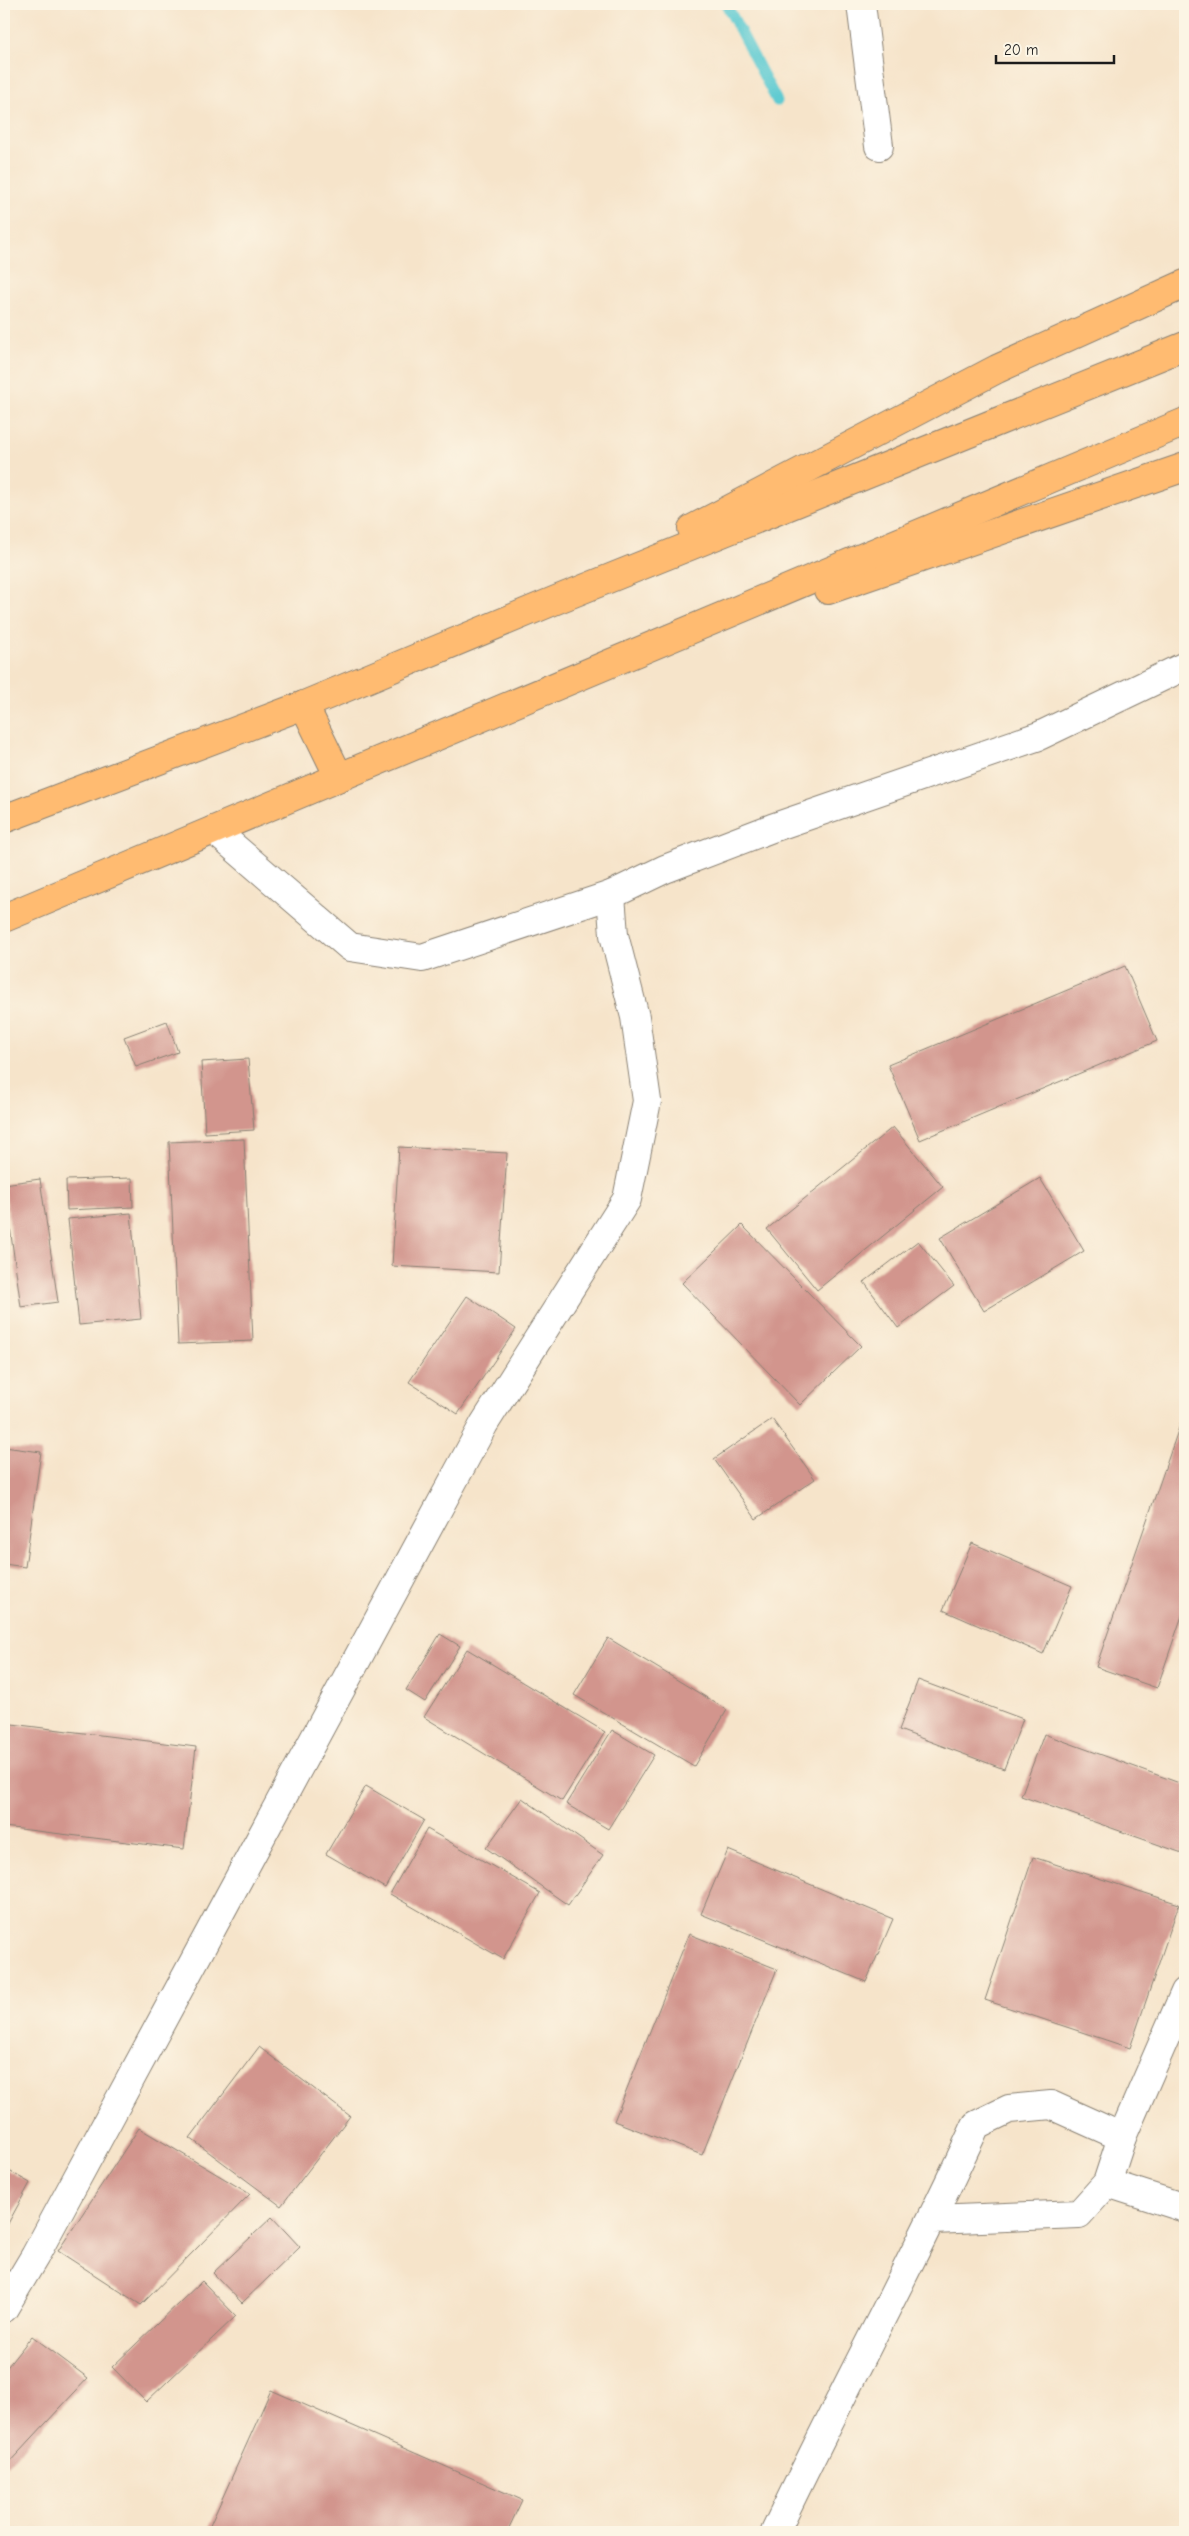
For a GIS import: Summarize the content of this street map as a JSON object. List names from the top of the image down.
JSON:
{
  "scale_bar": "20 m"
}
